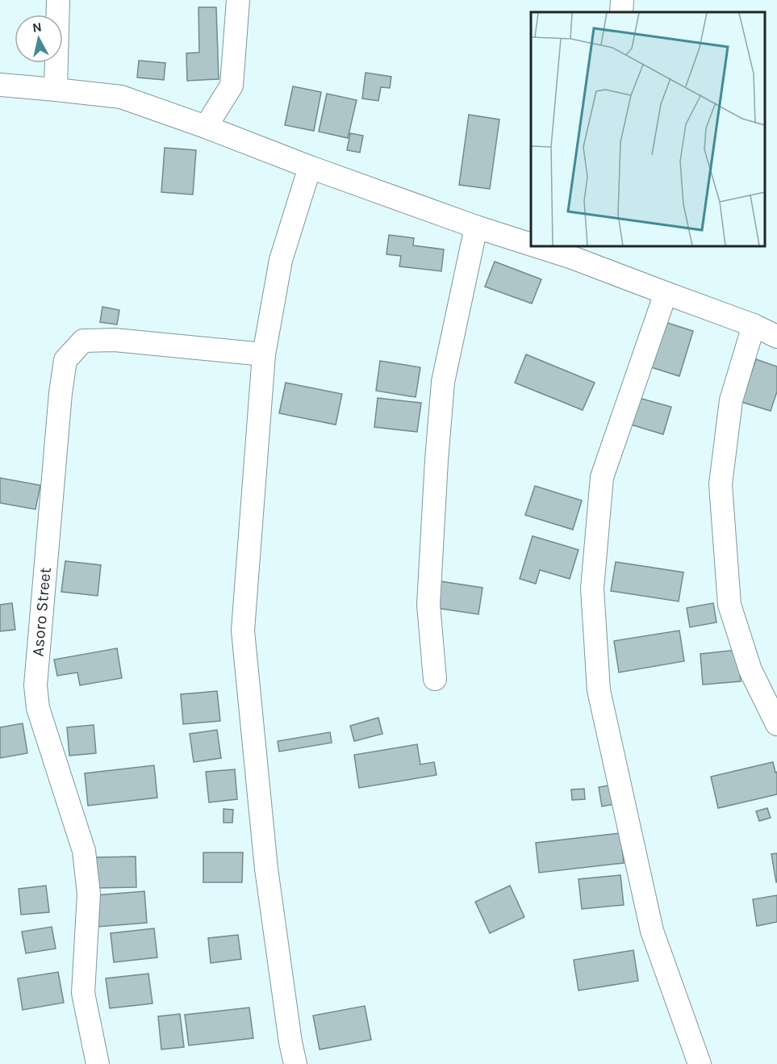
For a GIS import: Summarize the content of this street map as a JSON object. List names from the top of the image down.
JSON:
{
  "streets": {
    "street": ["Asoro Street"]
  },
  "north": "top"
}
